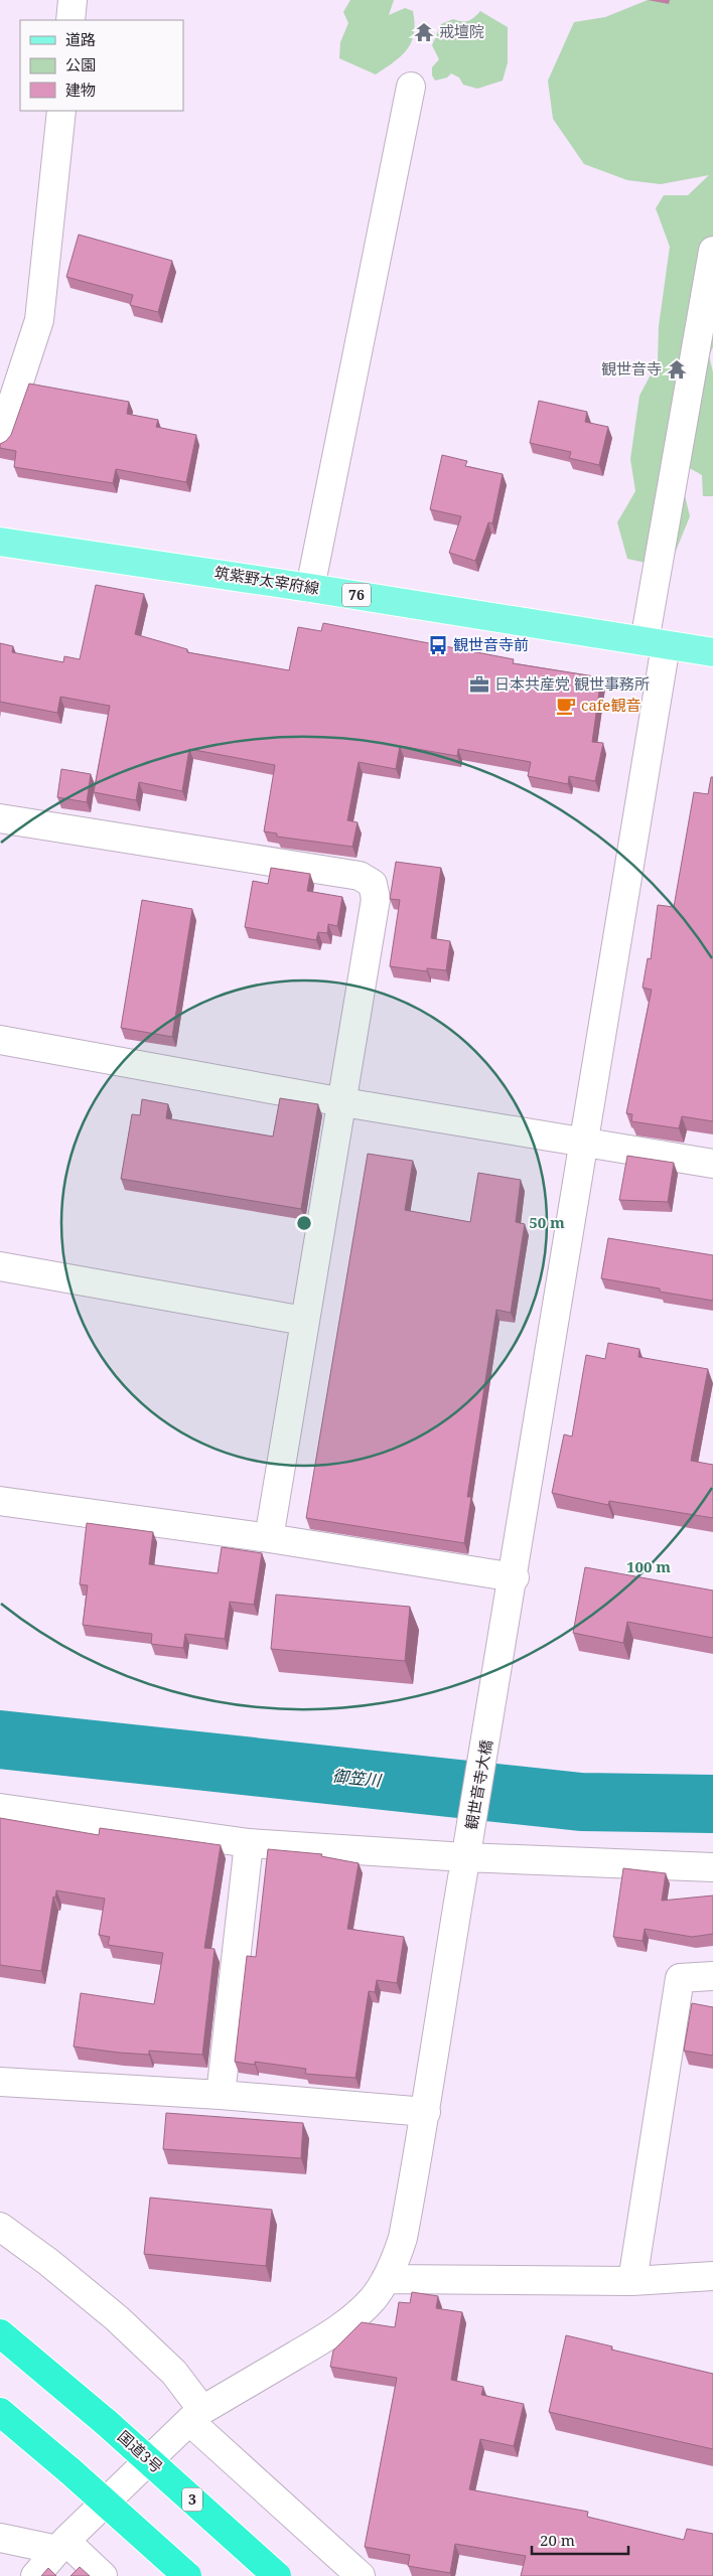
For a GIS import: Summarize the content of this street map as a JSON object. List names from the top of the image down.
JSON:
{
  "streets": {
    "highway": ["国道3号", "3"],
    "main road": ["筑紫野太宰府線", "76"],
    "street": ["観世音寺大橋"]
  },
  "crossings": [
    ["筑紫野太宰府線", "観世音寺大橋"]
  ],
  "water": ["御笠川"],
  "places": {
    "temple": ["戒壇院", "観世音寺"],
    "bus stop": ["観世音寺前"],
    "office": ["日本共産党 観世事務所"],
    "cafe": ["cafe観音"]
  },
  "legend": ["道路", "公園", "建物"],
  "scale_bar": "20 m",
  "rings": ["50 m", "100 m"]
}
